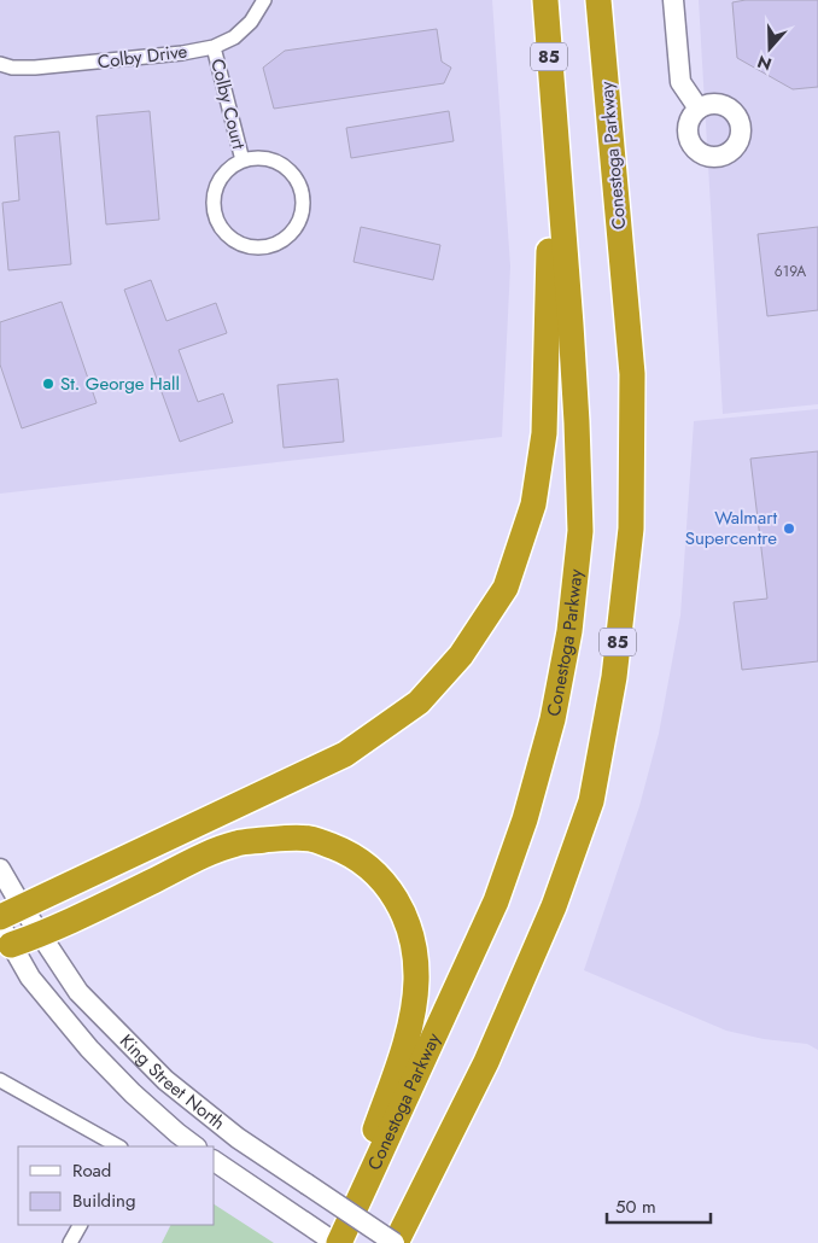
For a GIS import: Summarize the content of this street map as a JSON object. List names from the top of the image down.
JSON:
{
  "streets": {
    "highway": ["85", "Conestoga Parkway"],
    "main road": ["King Street North"],
    "street": ["Colby Drive", "Colby Court"]
  },
  "crossings": [
    ["Colby Drive", "Colby Court"],
    ["Conestoga Parkway", "King Street North"]
  ],
  "places": ["St. George Hall", "Walmart Supercentre"],
  "house_numbers": ["619A"],
  "legend": ["Road", "Building"],
  "scale_bar": "50 m",
  "north": "bottom"
}
